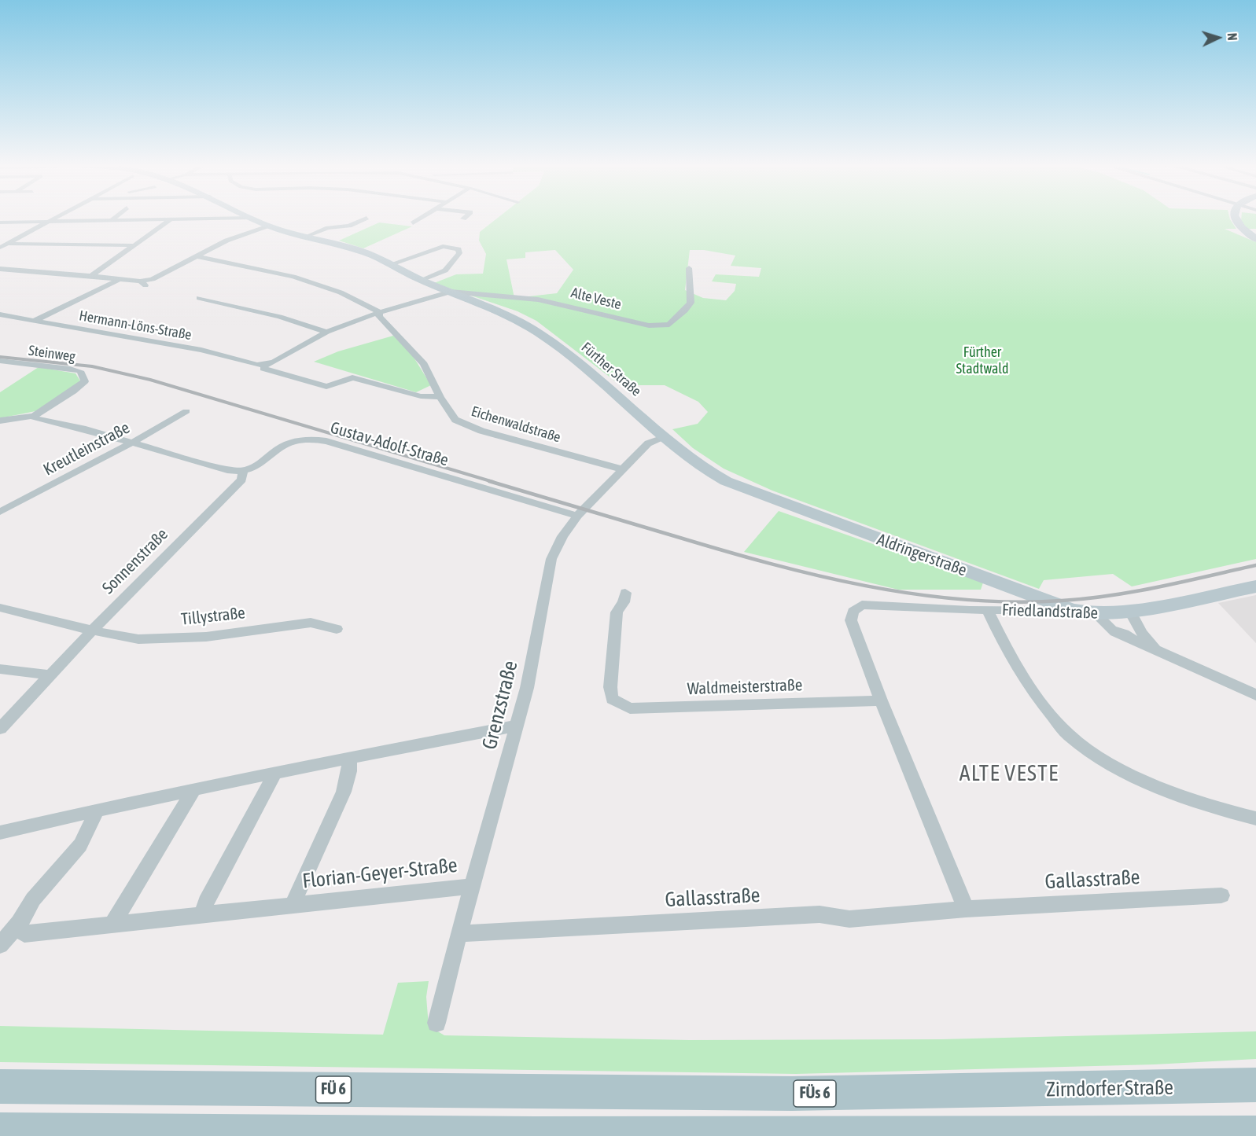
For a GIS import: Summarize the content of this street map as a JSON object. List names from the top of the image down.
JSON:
{
  "streets": {
    "main road": [
      "Fürther Straße",
      "Aldringerstraße",
      "Friedlandstraße",
      "Zirndorfer Straße",
      "FÜ 6",
      "FÜs 6"
    ],
    "street": [
      "Alte Veste",
      "Hermann-Löns-Straße",
      "Steinweg",
      "Eichenwaldstraße",
      "Gustav-Adolf-Straße",
      "Kreutleinstraße",
      "Sonnenstraße",
      "Tillystraße",
      "Waldmeisterstraße",
      "Grenzstraße",
      "Florian-Geyer-Straße",
      "Gallasstraße"
    ]
  },
  "crossings": [
    ["Alte Veste", "Fürther Straße"],
    ["Hermann-Löns-Straße", "Eichenwaldstraße"],
    ["Fürther Straße", "Aldringerstraße"],
    ["Fürther Straße", "Grenzstraße"],
    ["Eichenwaldstraße", "Grenzstraße"],
    ["Gustav-Adolf-Straße", "Sonnenstraße"],
    ["Gustav-Adolf-Straße", "Grenzstraße"],
    ["Aldringerstraße", "Friedlandstraße"],
    ["Sonnenstraße", "Tillystraße"],
    ["Friedlandstraße", "Waldmeisterstraße"],
    ["Grenzstraße", "Florian-Geyer-Straße"],
    ["Grenzstraße", "Gallasstraße"],
    ["Zirndorfer Straße", "FÜ 6"]
  ],
  "districts": ["ALTE VESTE"],
  "parks": ["Fürther Stadtwald"],
  "north": "right"
}
